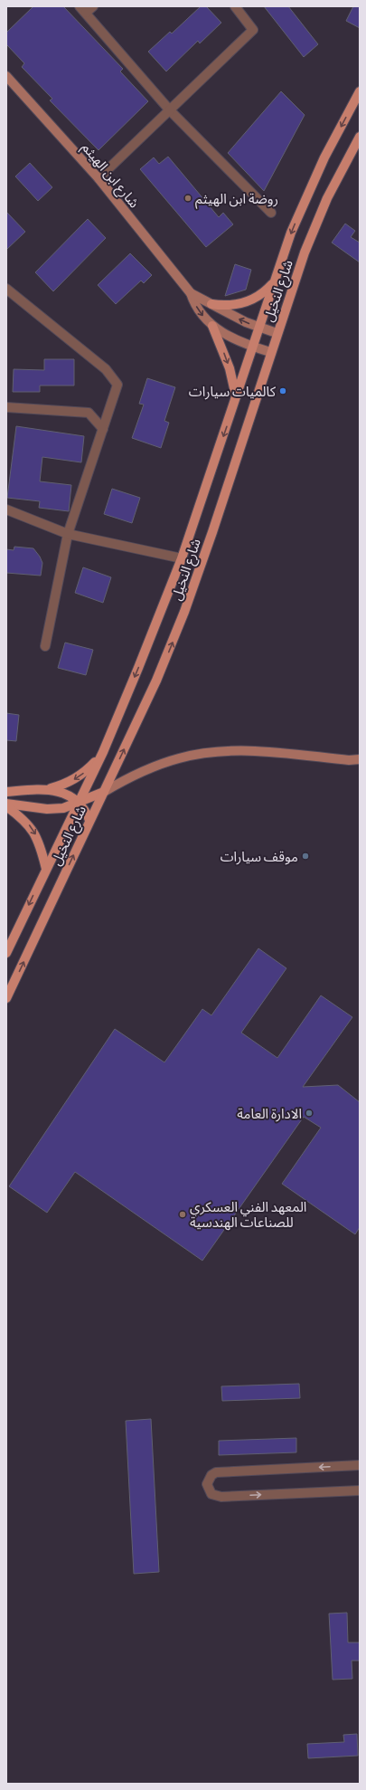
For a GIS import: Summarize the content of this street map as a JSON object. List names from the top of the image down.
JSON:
{
  "streets": {
    "main road": ["شارع ابن الهيثم", "شارع النخيل"]
  },
  "places": [
    "روضة ابن الهيثم",
    "كالميات سيارات",
    "موقف سيارات",
    "الادارة العامة",
    "المعهد الفني العسكري للصناعات الهندسية"
  ]
}
